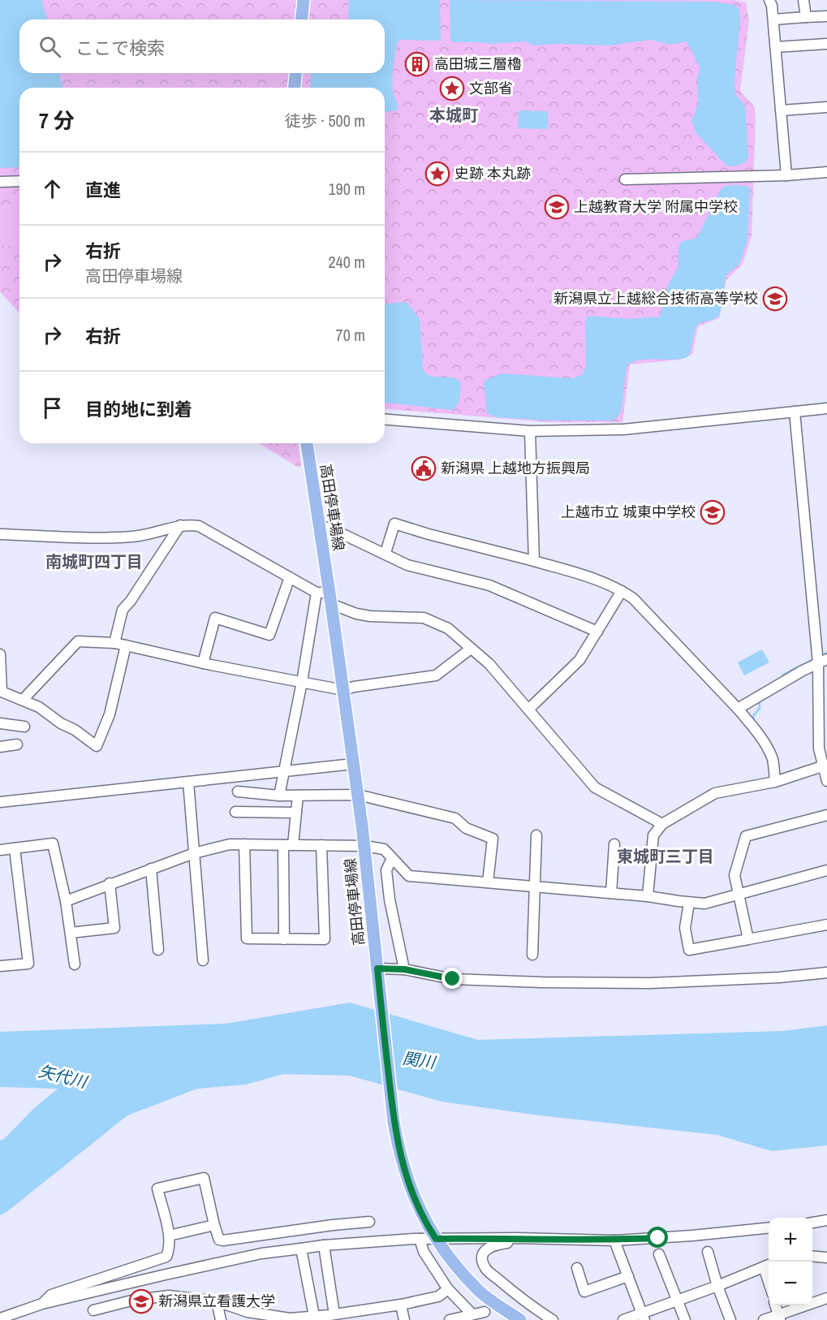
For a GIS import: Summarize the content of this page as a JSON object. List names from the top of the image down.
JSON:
{
  "streets": {
    "main road": ["高田停車場線"]
  },
  "districts": ["本城町", "南城町四丁目", "東城町三丁目"],
  "water": ["関川", "矢代川"],
  "places": {
    "building": ["高田城三層櫓"],
    "place": ["文部省", "史跡 本丸跡"],
    "school or university": [
      "上越教育大学 附属中学校",
      "新潟県立上越総合技術高等学校",
      "上越市立 城東中学校",
      "新潟県立看護大学"
    ],
    "public building": ["新潟県 上越地方振興局"]
  },
  "page": {
    "search": "ここで検索",
    "heading": ["7 分", "徒歩 · 500 m"],
    "list": [
      ["直進", "190 m"],
      ["右折", "高田停車場線", "240 m"],
      ["右折", "70 m"],
      "目的地に到着"
    ],
    "map_buttons": ["+", "−"]
  }
}
